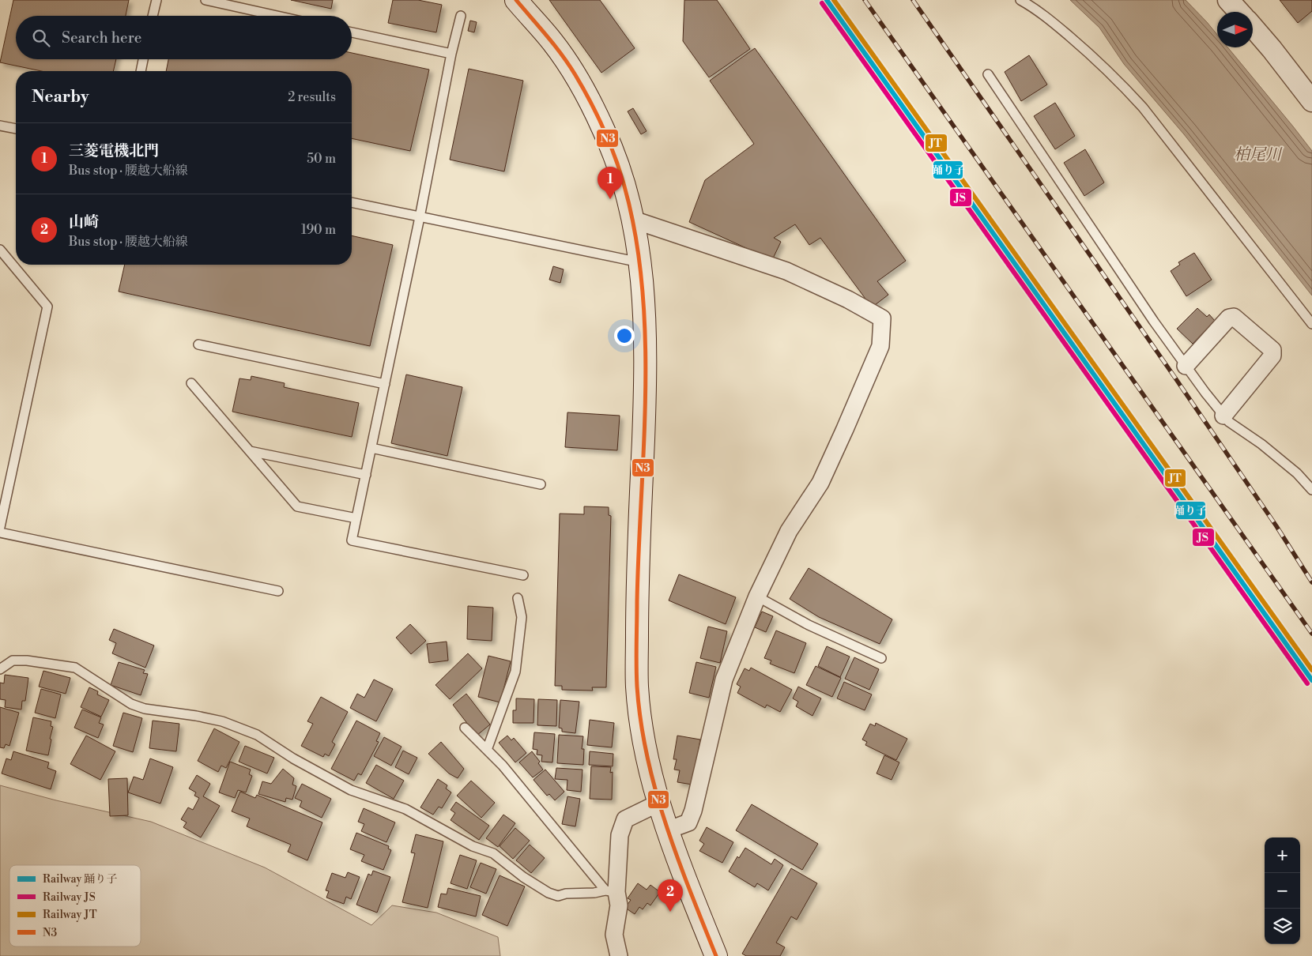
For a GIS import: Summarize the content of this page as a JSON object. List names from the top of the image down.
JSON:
{
  "water": ["柏尾川"],
  "lines": [
    "rail line 踊り子",
    "rail line JT",
    "transit line N3",
    "rail line JS"
  ],
  "legend": [
    "Railway 踊り子",
    "Railway JS",
    "Railway JT",
    "N3"
  ],
  "north": "right",
  "page": {
    "search": "Search here",
    "heading": ["Nearby", "2 results"],
    "list": [
      {
        "mark": "1",
        "name": "三菱電機北門",
        "note": "Bus stop · 腰越大船線",
        "value": "50 m"
      },
      {
        "mark": "2",
        "name": "山崎",
        "note": "Bus stop · 腰越大船線",
        "value": "190 m"
      }
    ],
    "pins": ["1", "2"],
    "map_buttons": ["+", "−"]
  }
}
